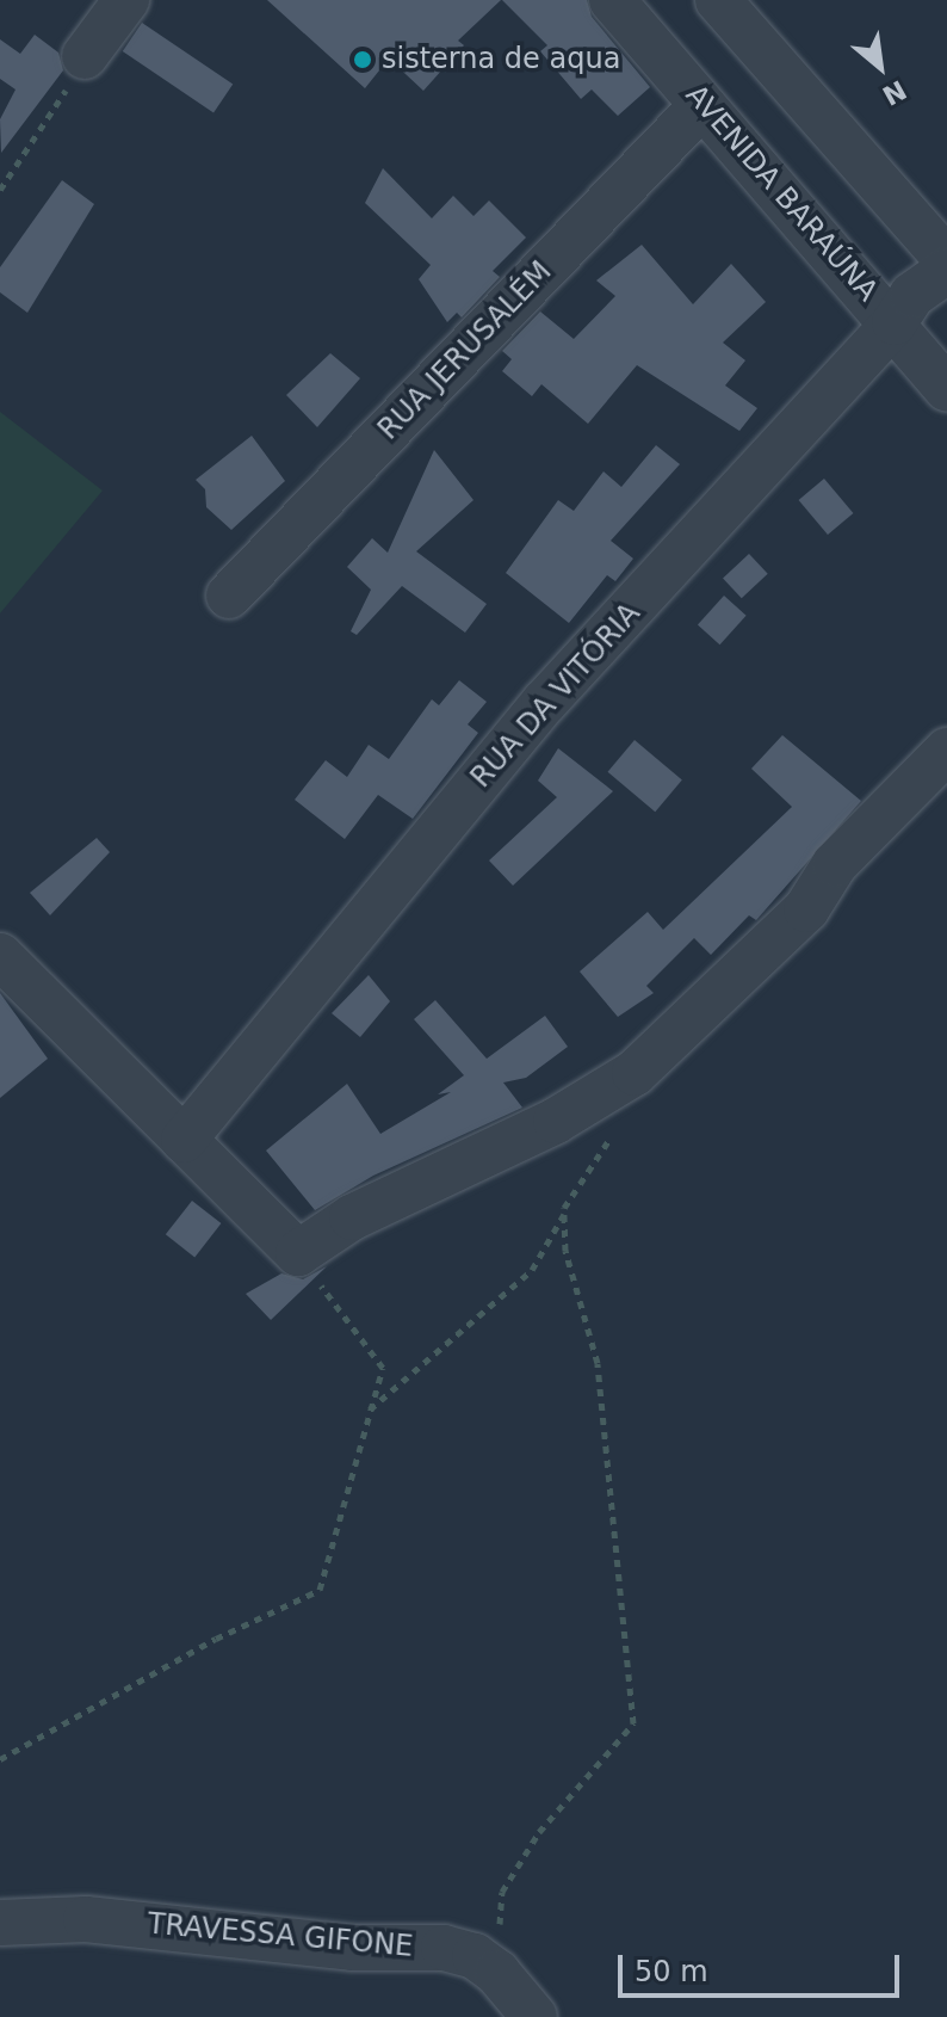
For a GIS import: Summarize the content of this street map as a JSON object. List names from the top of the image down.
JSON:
{
  "streets": {
    "street": [
      "AVENIDA BARAÚNA",
      "RUA JERUSALÉM",
      "RUA DA VITÓRIA",
      "TRAVESSA GIFONE"
    ]
  },
  "crossings": [
    ["AVENIDA BARAÚNA", "RUA JERUSALÉM"],
    ["AVENIDA BARAÚNA", "RUA DA VITÓRIA"]
  ],
  "places": ["sisterna de aqua"],
  "scale_bar": "50 m",
  "north": "bottom right"
}
